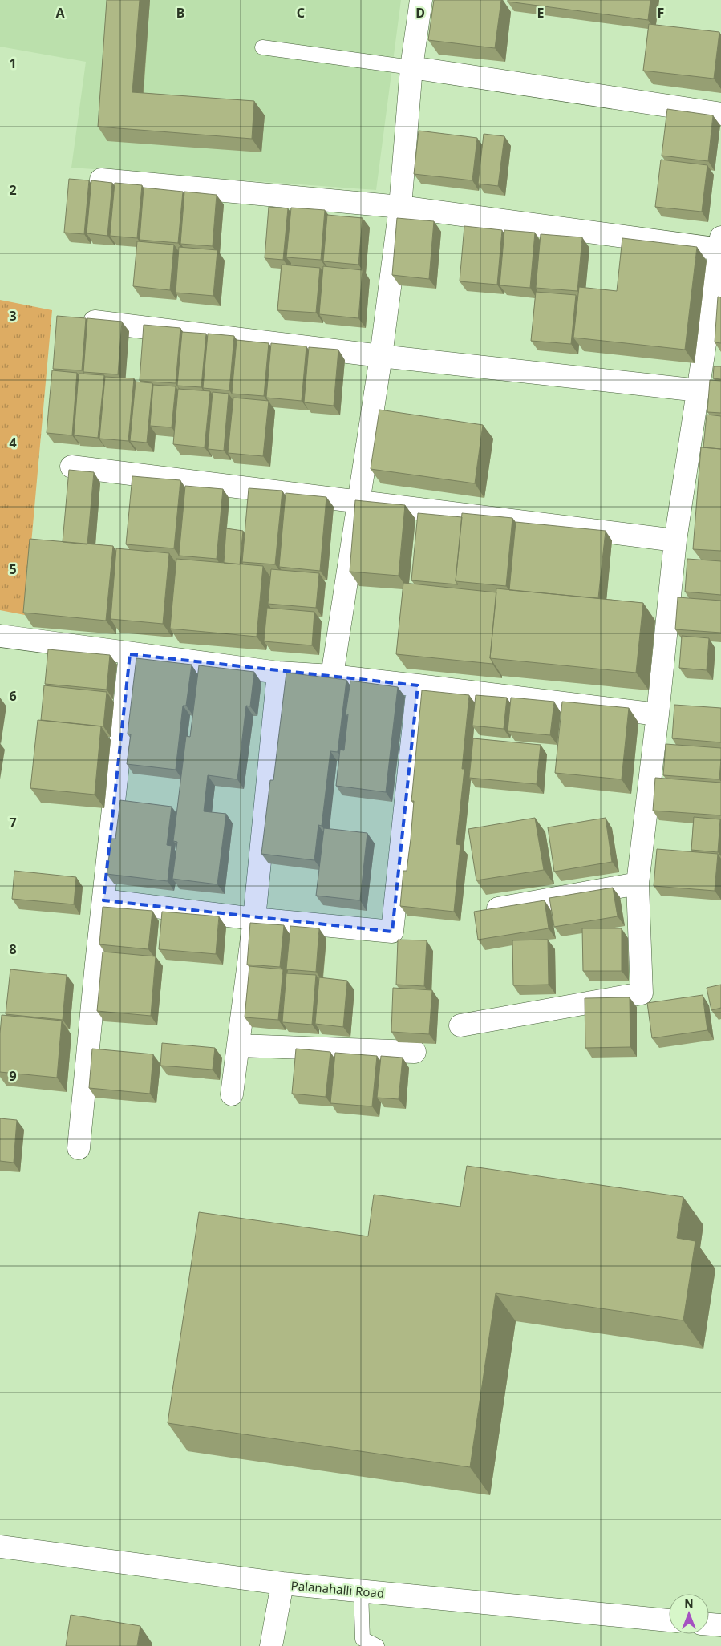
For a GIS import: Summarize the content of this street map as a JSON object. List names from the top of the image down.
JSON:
{
  "streets": {
    "street": ["Palanahalli Road"]
  },
  "north": "top",
  "grid": {
    "columns": [
      "A",
      "B",
      "C",
      "D",
      "E",
      "F"
    ],
    "rows": [
      "1",
      "2",
      "3",
      "4",
      "5",
      "6",
      "7",
      "8",
      "9"
    ]
  }
}
